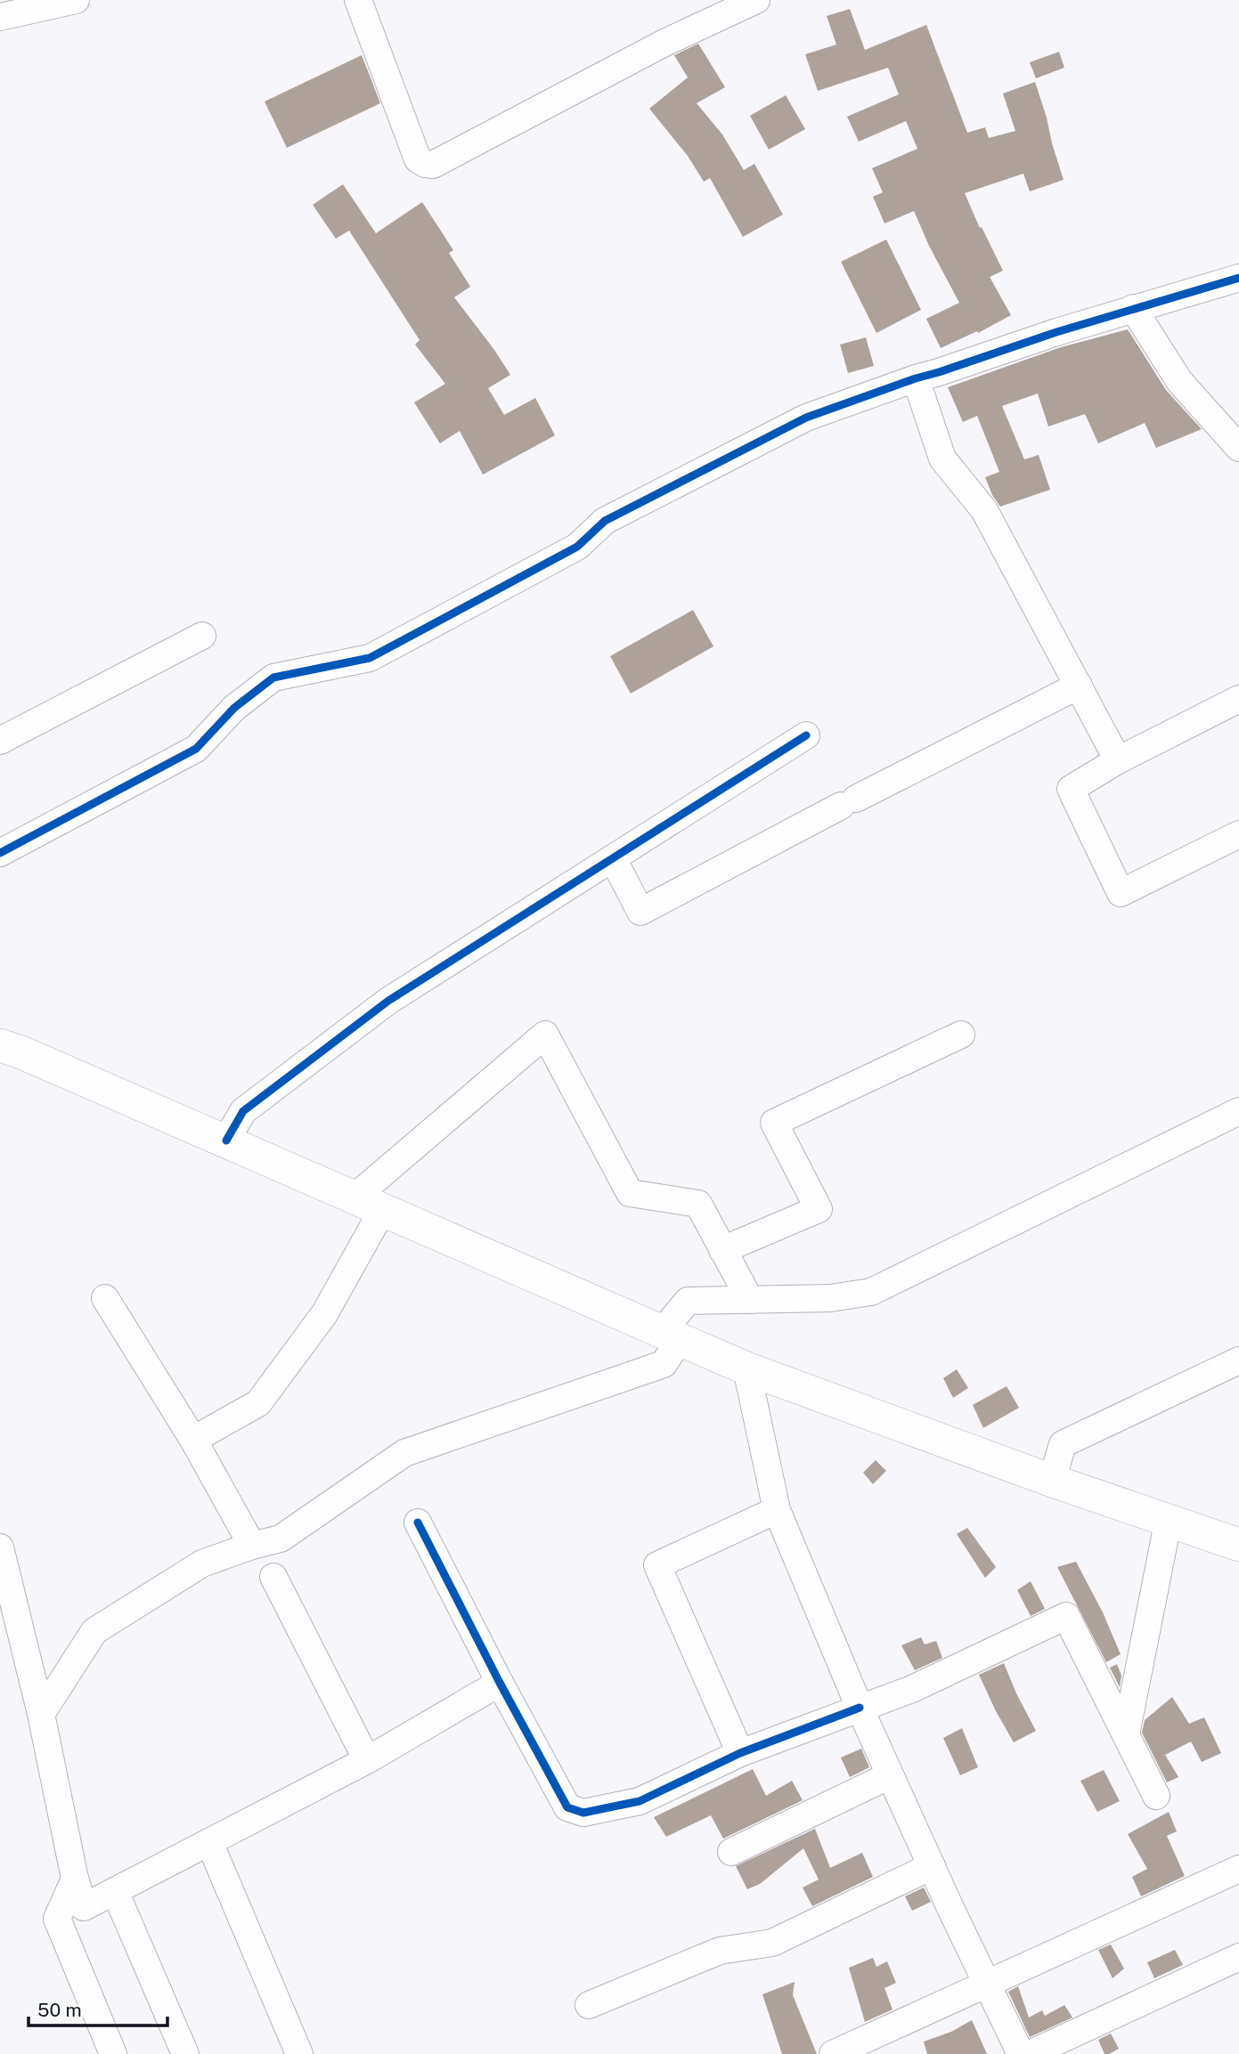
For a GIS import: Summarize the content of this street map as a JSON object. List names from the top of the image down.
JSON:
{
  "scale_bar": "50 m"
}
